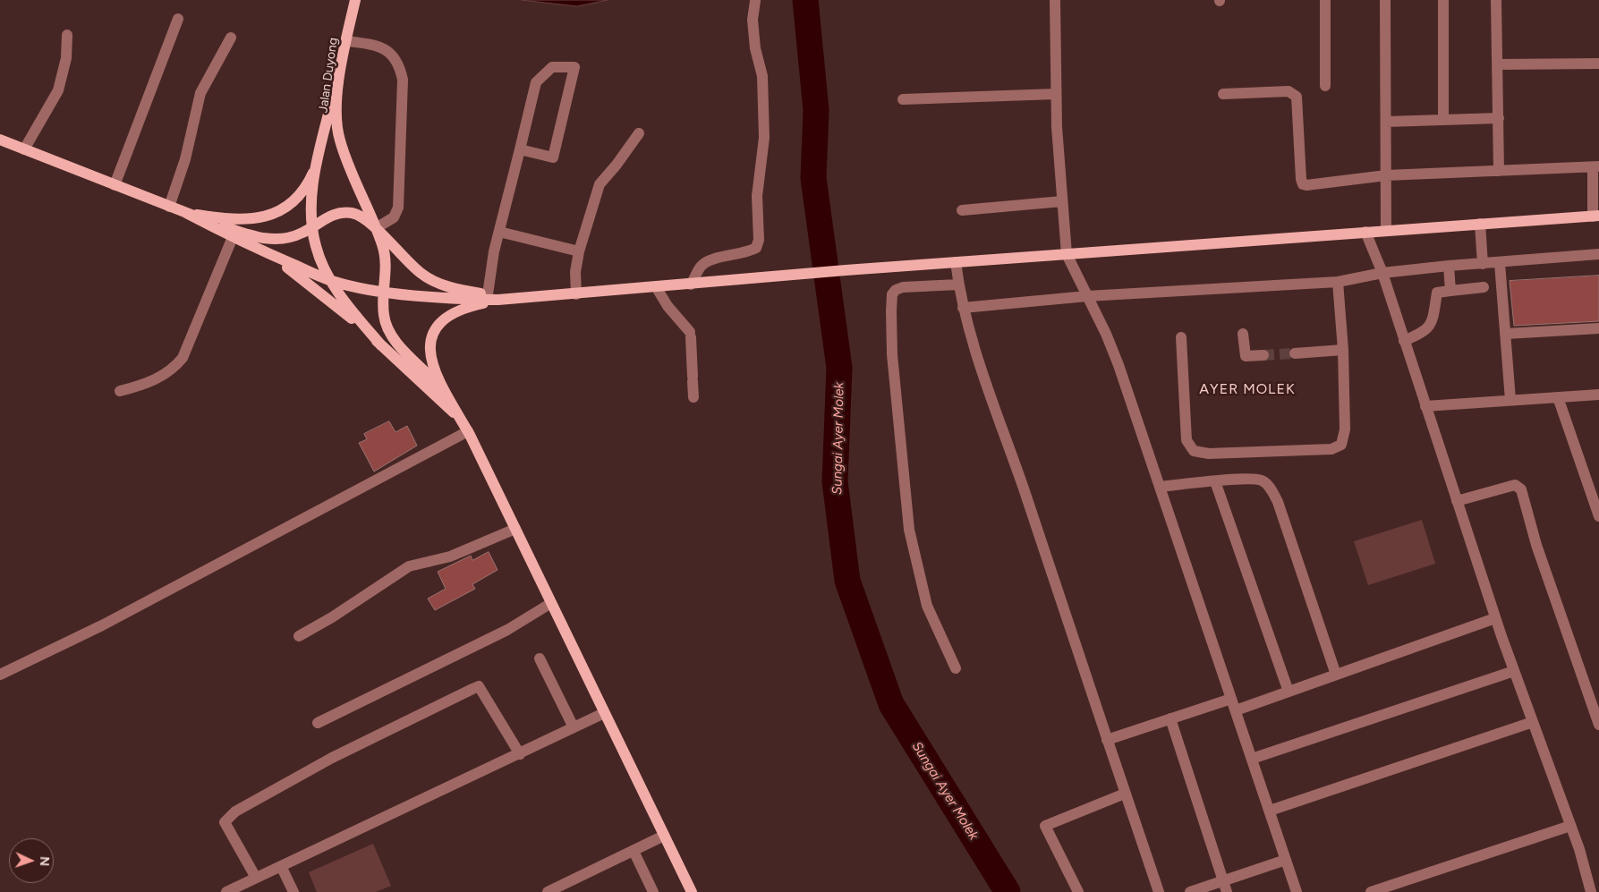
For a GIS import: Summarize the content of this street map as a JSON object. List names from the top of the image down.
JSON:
{
  "streets": {
    "main road": ["Jalan Duyong"]
  },
  "districts": ["AYER MOLEK"],
  "water": ["Sungai Ayer Molek"],
  "north": "right"
}
